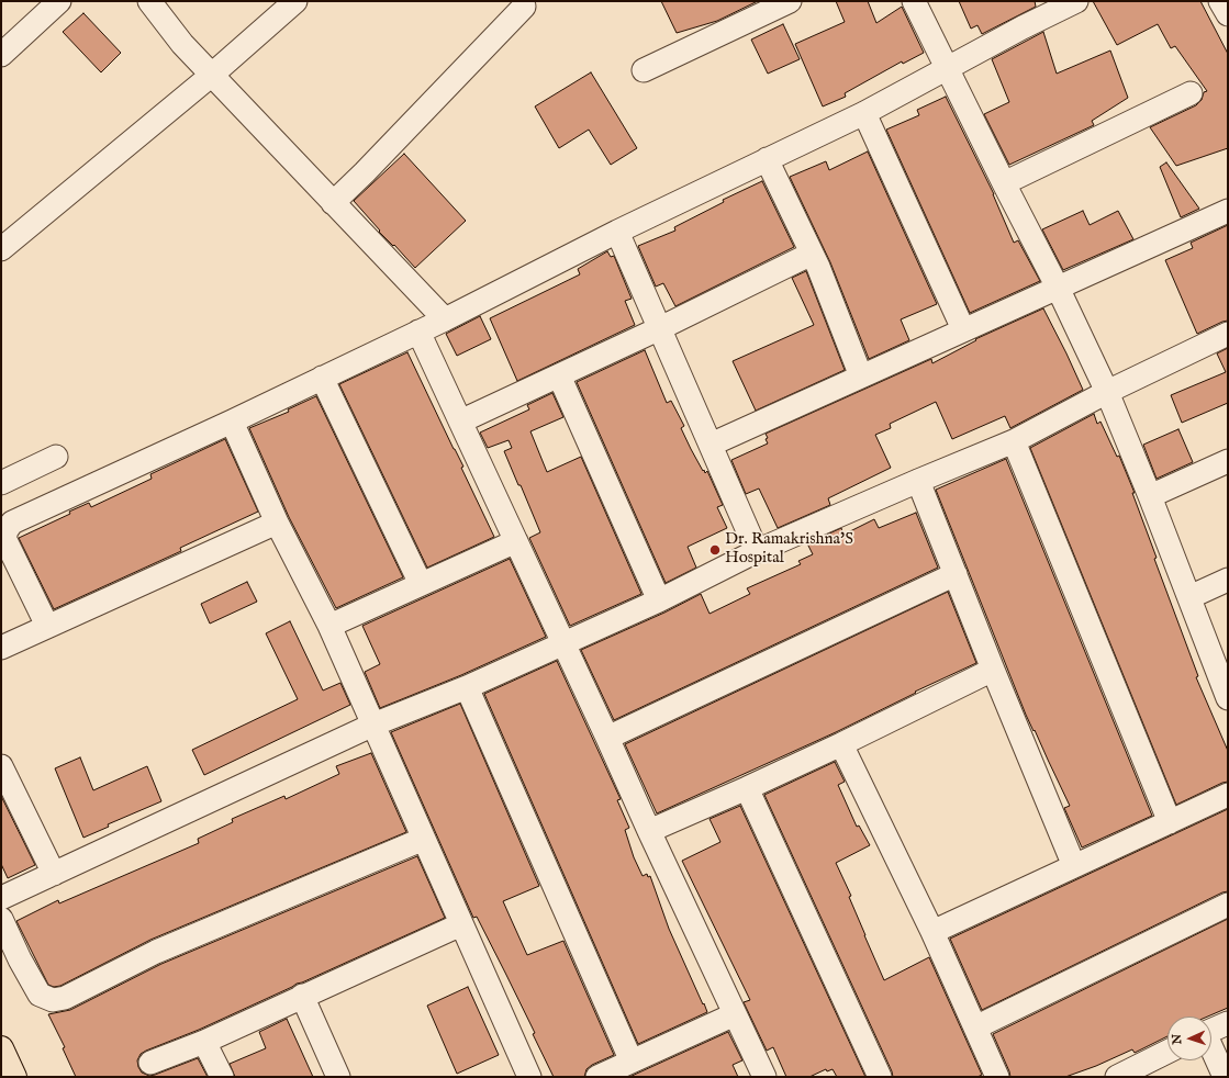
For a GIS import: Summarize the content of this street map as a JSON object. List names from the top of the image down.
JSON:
{
  "places": ["Dr. Ramakrishna'S Hospital"],
  "north": "left"
}
